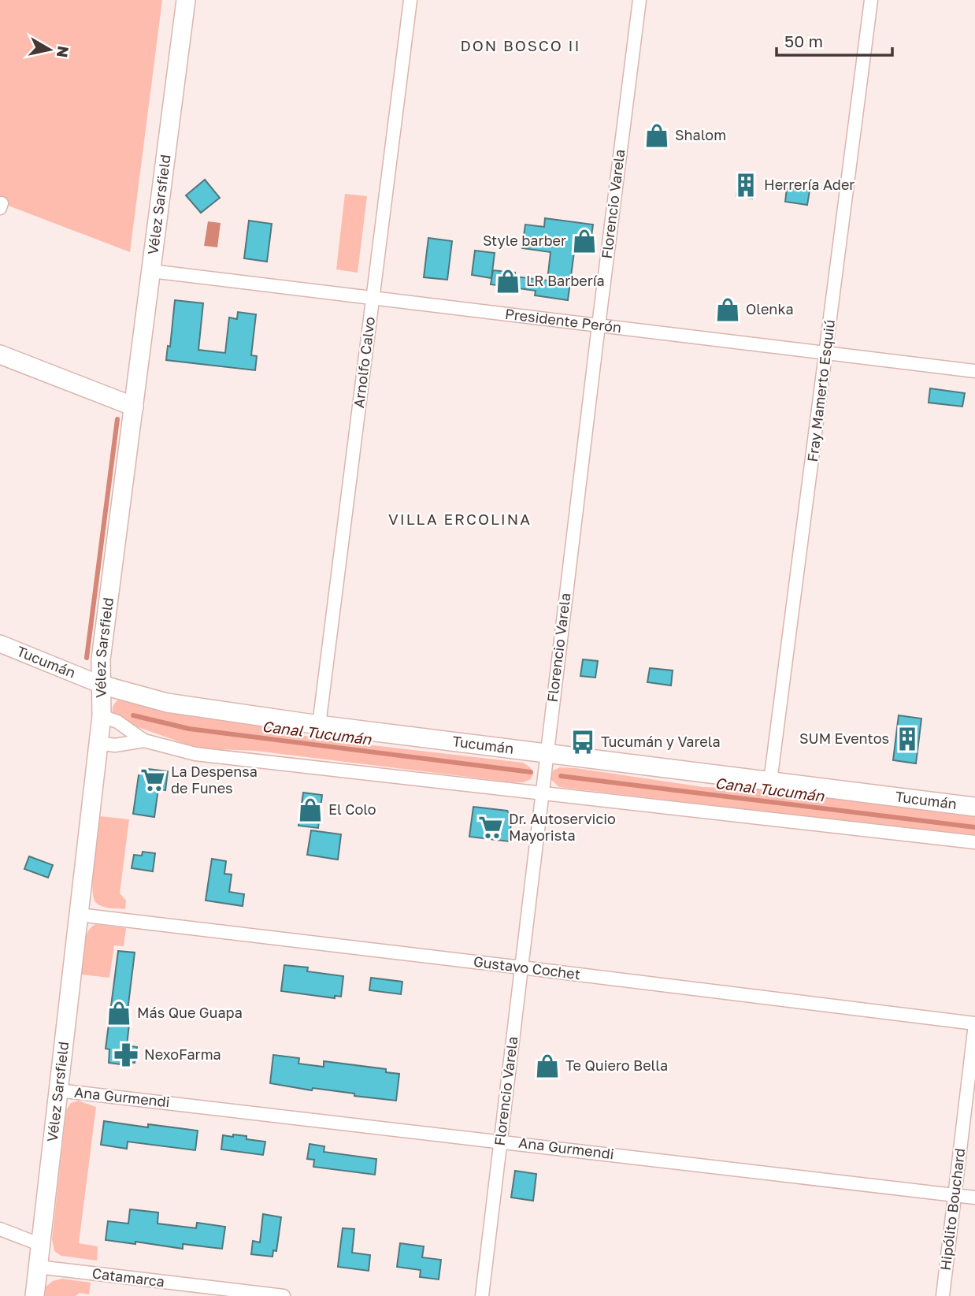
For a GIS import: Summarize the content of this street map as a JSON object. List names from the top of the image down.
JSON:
{
  "streets": {
    "main road": ["Vélez Sarsfield", "Tucumán"],
    "street": [
      "Florencio Varela",
      "Presidente Perón",
      "Arnolfo Calvo",
      "Fray Mamerto Esquiú",
      "Gustavo Cochet",
      "Ana Gurmendi",
      "Hipólito Bouchard",
      "Catamarca"
    ]
  },
  "crossings": [
    ["Vélez Sarsfield", "Presidente Perón"],
    ["Vélez Sarsfield", "Tucumán"],
    ["Vélez Sarsfield", "Gustavo Cochet"],
    ["Vélez Sarsfield", "Ana Gurmendi"],
    ["Vélez Sarsfield", "Catamarca"],
    ["Florencio Varela", "Presidente Perón"],
    ["Florencio Varela", "Tucumán"],
    ["Florencio Varela", "Gustavo Cochet"],
    ["Florencio Varela", "Ana Gurmendi"],
    ["Presidente Perón", "Arnolfo Calvo"],
    ["Presidente Perón", "Fray Mamerto Esquiú"],
    ["Arnolfo Calvo", "Tucumán"],
    ["Fray Mamerto Esquiú", "Tucumán"],
    ["Gustavo Cochet", "Hipólito Bouchard"],
    ["Ana Gurmendi", "Hipólito Bouchard"]
  ],
  "districts": ["DON BOSCO II", "VILLA ERCOLINA"],
  "water": ["Canal Tucumán"],
  "places": {
    "shop": [
      "Shalom",
      "Style barber",
      "LR Barbería",
      "Olenka",
      "El Colo",
      "Más Que Guapa",
      "Te Quiero Bella"
    ],
    "building": ["Herrería Ader", "SUM Eventos"],
    "bus stop": ["Tucumán y Varela"],
    "supermarket": ["La Despensa de Funes", "Dr. Autoservicio Mayorista"],
    "pharmacy": ["NexoFarma"]
  },
  "scale_bar": "50 m",
  "north": "right"
}
